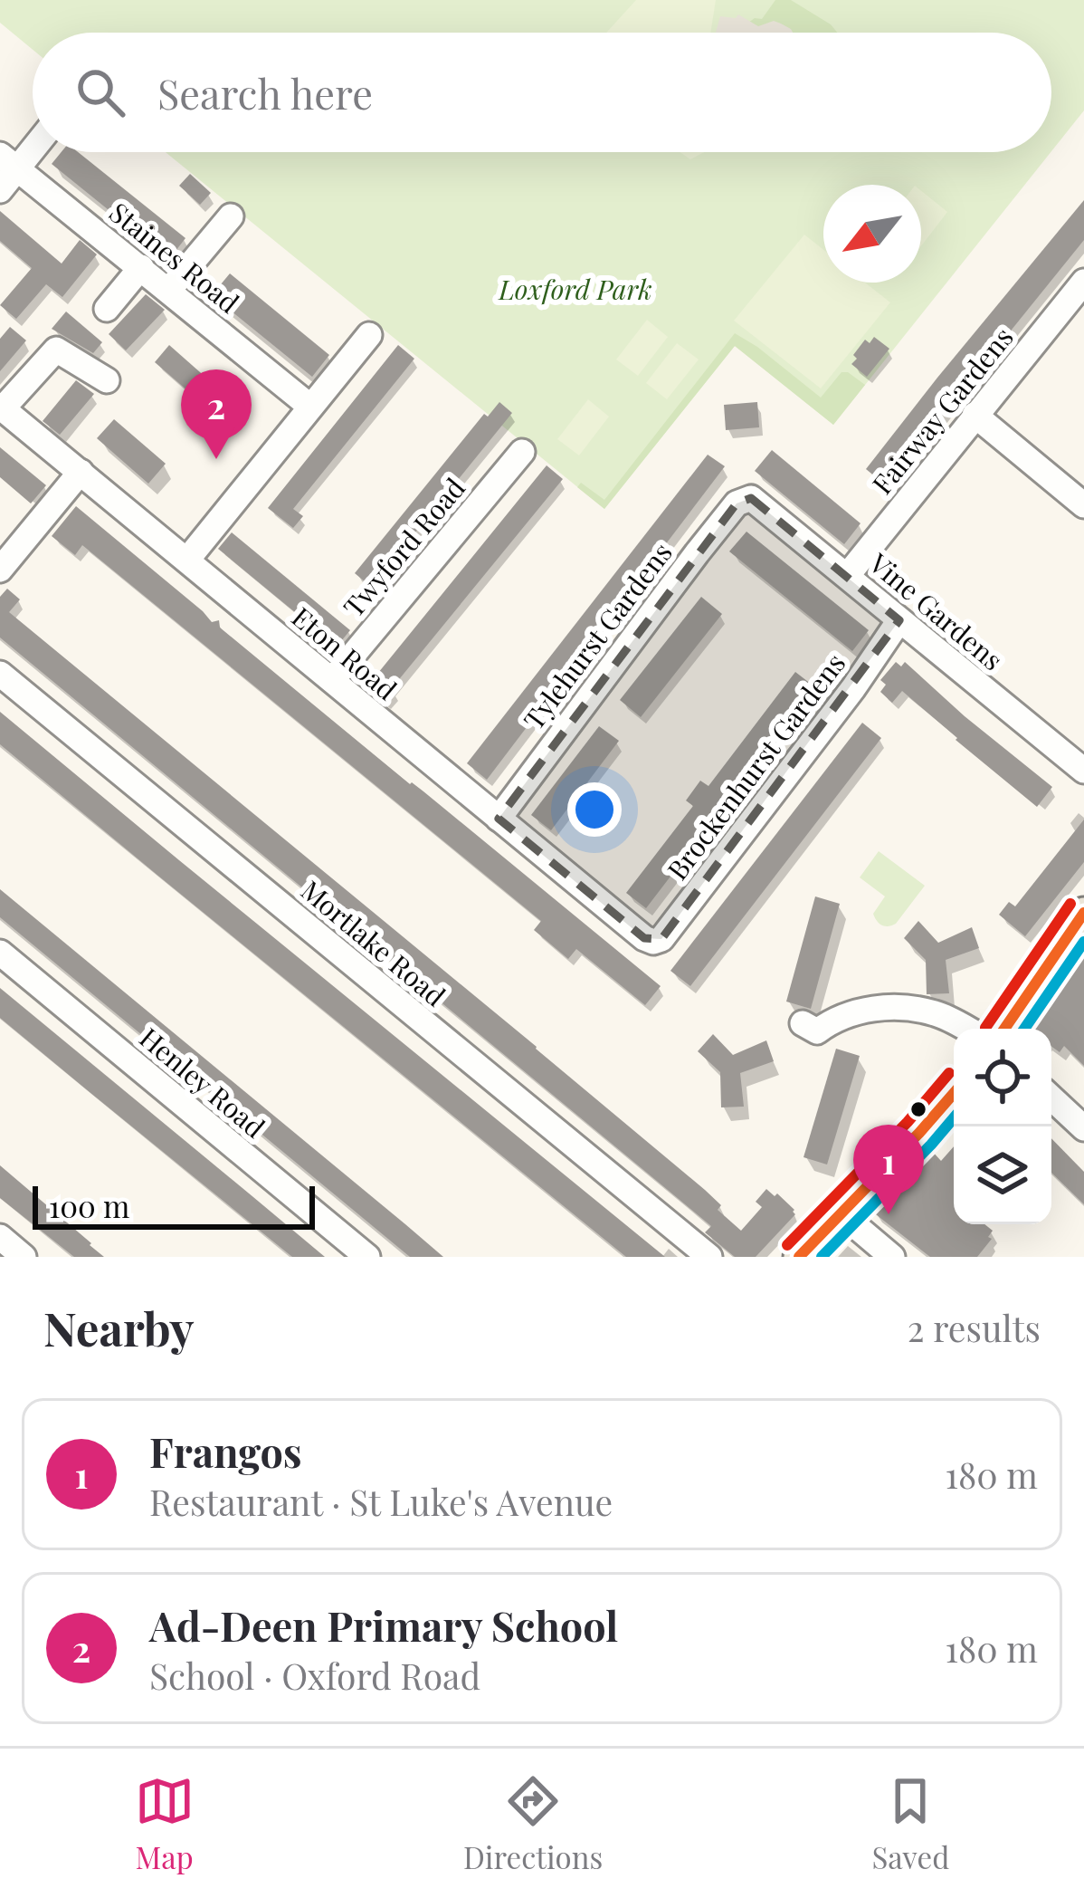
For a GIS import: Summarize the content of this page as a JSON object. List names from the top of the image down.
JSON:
{
  "streets": {
    "street": [
      "Staines Road",
      "Fairway Gardens",
      "Twyford Road",
      "Vine Gardens",
      "Tylehurst Gardens",
      "Eton Road",
      "Brockenhurst Gardens",
      "Mortlake Road",
      "Henley Road"
    ]
  },
  "crossings": [
    ["Fairway Gardens", "Vine Gardens"],
    ["Twyford Road", "Eton Road"],
    ["Vine Gardens", "Tylehurst Gardens"],
    ["Vine Gardens", "Brockenhurst Gardens"],
    ["Tylehurst Gardens", "Eton Road"],
    ["Eton Road", "Brockenhurst Gardens"]
  ],
  "parks": ["Loxford Park"],
  "scale_bar": "100 m",
  "north": "bottom left",
  "page": {
    "search": "Search here",
    "pins": ["2", "1"],
    "scale": "100 m",
    "heading": ["Nearby", "2 results"],
    "list": [
      {
        "mark": "1",
        "name": "Frangos",
        "note": "Restaurant · St Luke's Avenue",
        "value": "180 m"
      },
      {
        "mark": "2",
        "name": "Ad-Deen Primary School",
        "note": "School · Oxford Road",
        "value": "180 m"
      }
    ],
    "nav": ["Map", "Directions", "Saved"]
  }
}
